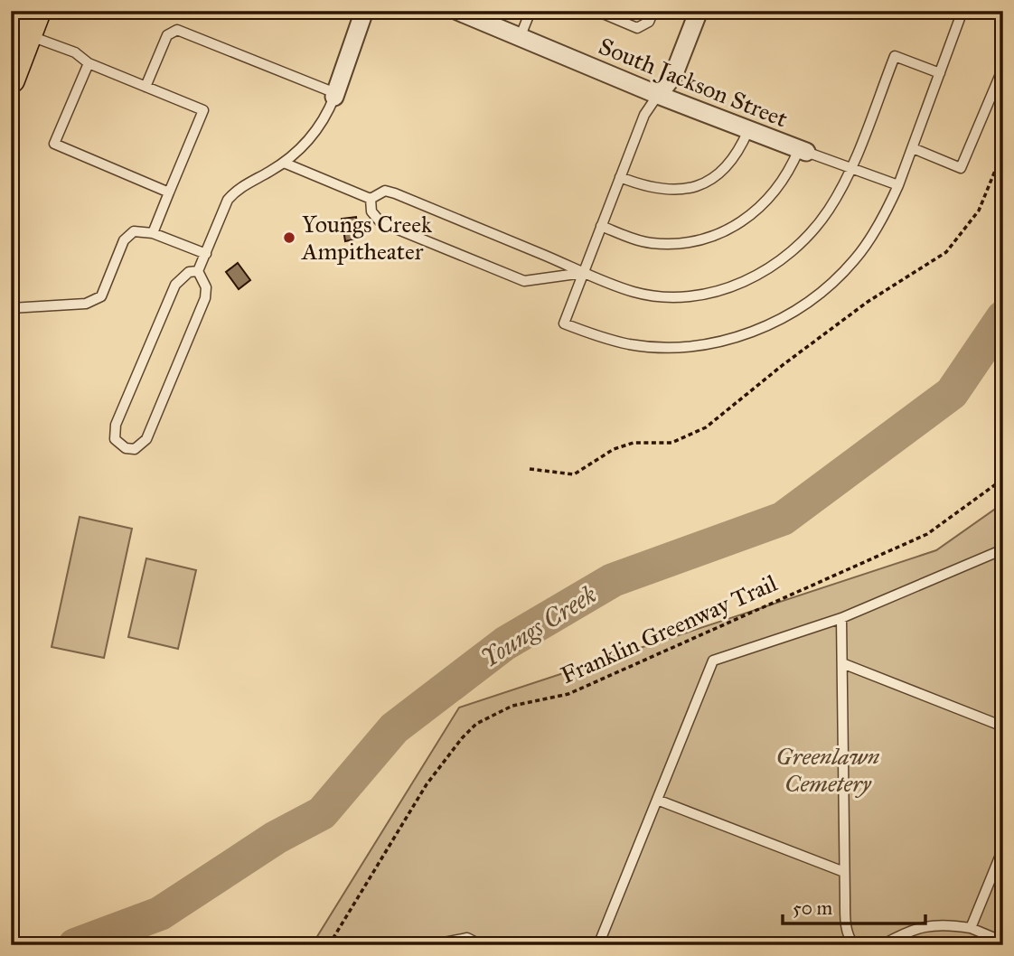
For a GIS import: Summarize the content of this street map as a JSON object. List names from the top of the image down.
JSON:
{
  "streets": {
    "street": ["South Jackson Street"],
    "path": ["Franklin Greenway Trail"]
  },
  "water": ["Youngs Creek"],
  "parks": ["Greenlawn Cemetery"],
  "places": ["Youngs Creek Ampitheater"],
  "scale_bar": "50 m"
}
